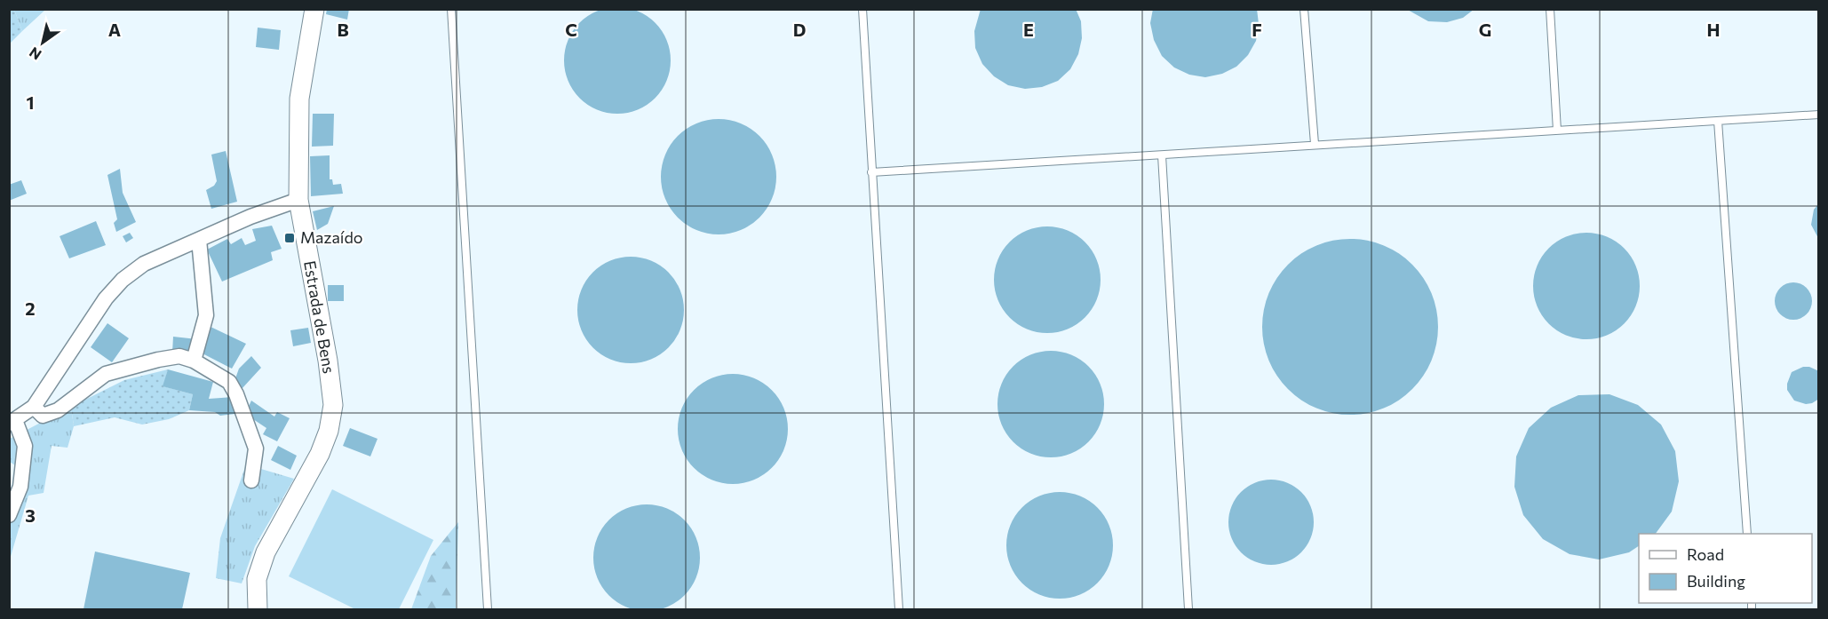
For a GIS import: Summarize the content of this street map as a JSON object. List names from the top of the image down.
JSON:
{
  "streets": {
    "street": ["Estrada de Bens"]
  },
  "places": {
    "transit": ["Mazaído"]
  },
  "legend": ["Road", "Building"],
  "north": "bottom left",
  "grid": {
    "columns": [
      "A",
      "B",
      "C",
      "D",
      "E",
      "F",
      "G",
      "H"
    ],
    "rows": ["1", "2", "3"]
  }
}
